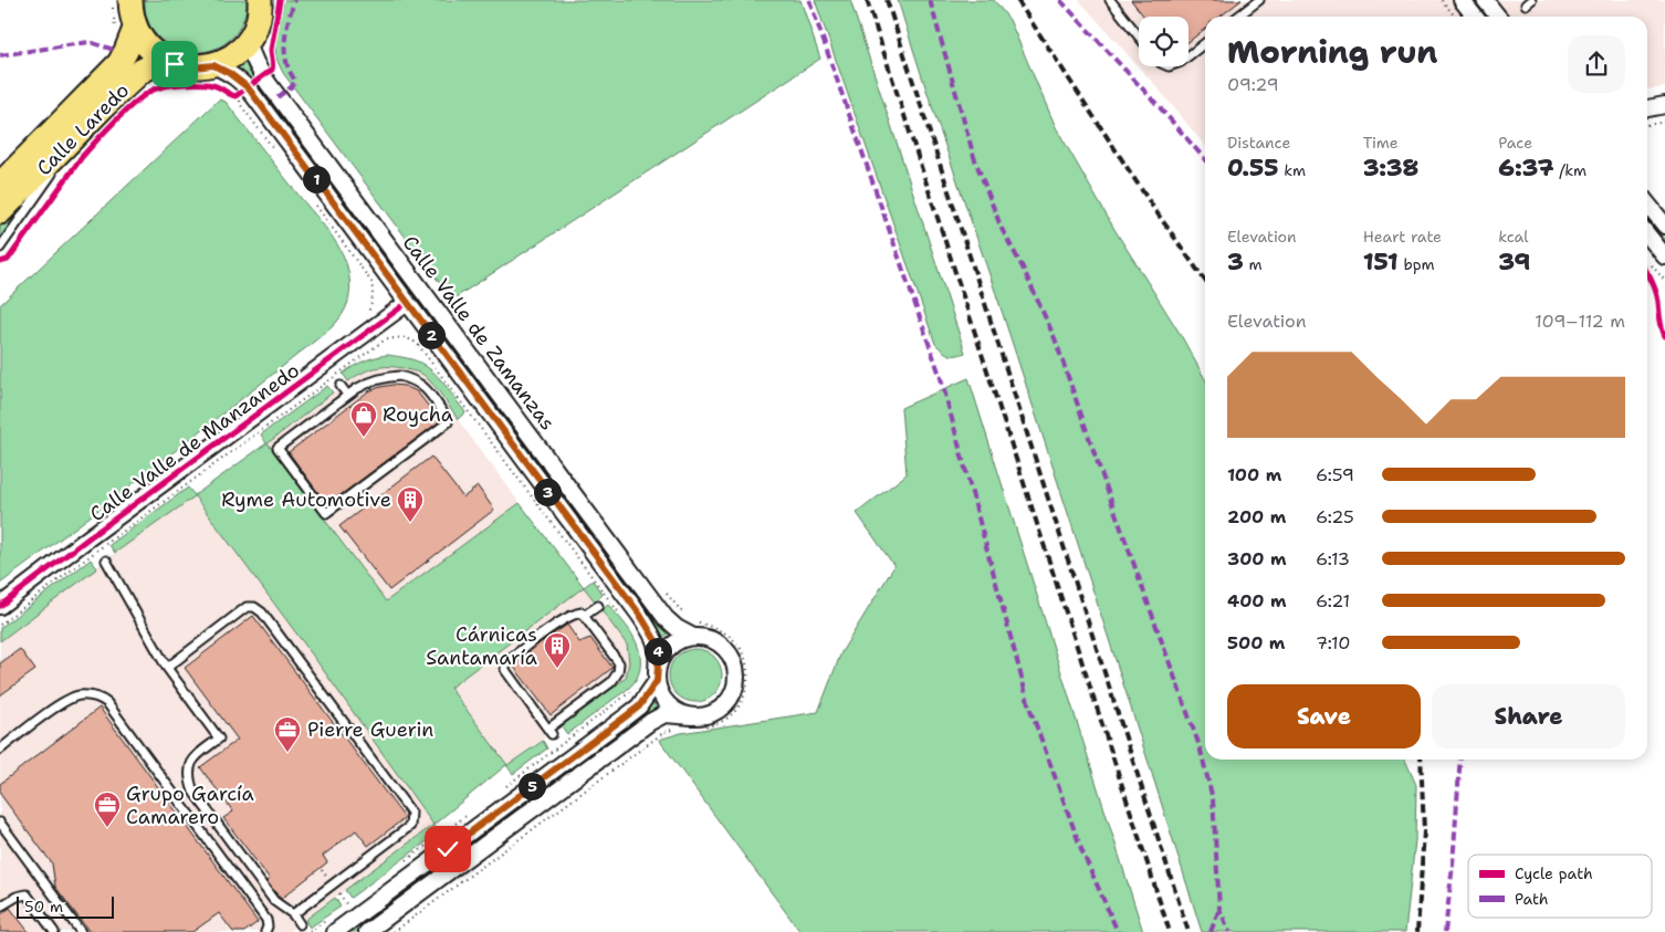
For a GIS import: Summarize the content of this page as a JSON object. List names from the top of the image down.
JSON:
{
  "streets": {
    "main road": ["Calle Laredo"],
    "street": ["Calle Valle de Zamanzas", "Calle Valle de Manzanedo"]
  },
  "crossings": [
    ["Calle Valle de Zamanzas", "Calle Valle de Manzanedo"]
  ],
  "places": {
    "shop": ["Roycha"],
    "building": ["Ryme Automotive", "Cárnicas Santamaría"],
    "office": ["Pierre Guerin", "Grupo García Camarero"]
  },
  "legend": ["Cycle path", "Path"],
  "scale_bar": "50 m",
  "page": {
    "heading": ["Morning run", "09:29"],
    "stats": [
      ["Distance", "0.55 km"],
      ["Time", "3:38"],
      ["Pace", "6:37 /km"],
      ["Elevation", "3 m"],
      ["Heart rate", "151 bpm"],
      ["kcal", "39"]
    ],
    "pins": [
      "1",
      "2",
      "3",
      "4",
      "5"
    ],
    "chart": ["Elevation", "109–112 m"],
    "list": [
      {
        "name": "100 m",
        "note": "6:59"
      },
      {
        "name": "200 m",
        "note": "6:25"
      },
      {
        "name": "300 m",
        "note": "6:13"
      },
      {
        "name": "400 m",
        "note": "6:21"
      },
      {
        "name": "500 m",
        "note": "7:10"
      }
    ],
    "buttons": ["Save", "Share"],
    "scale": "50 m"
  }
}
